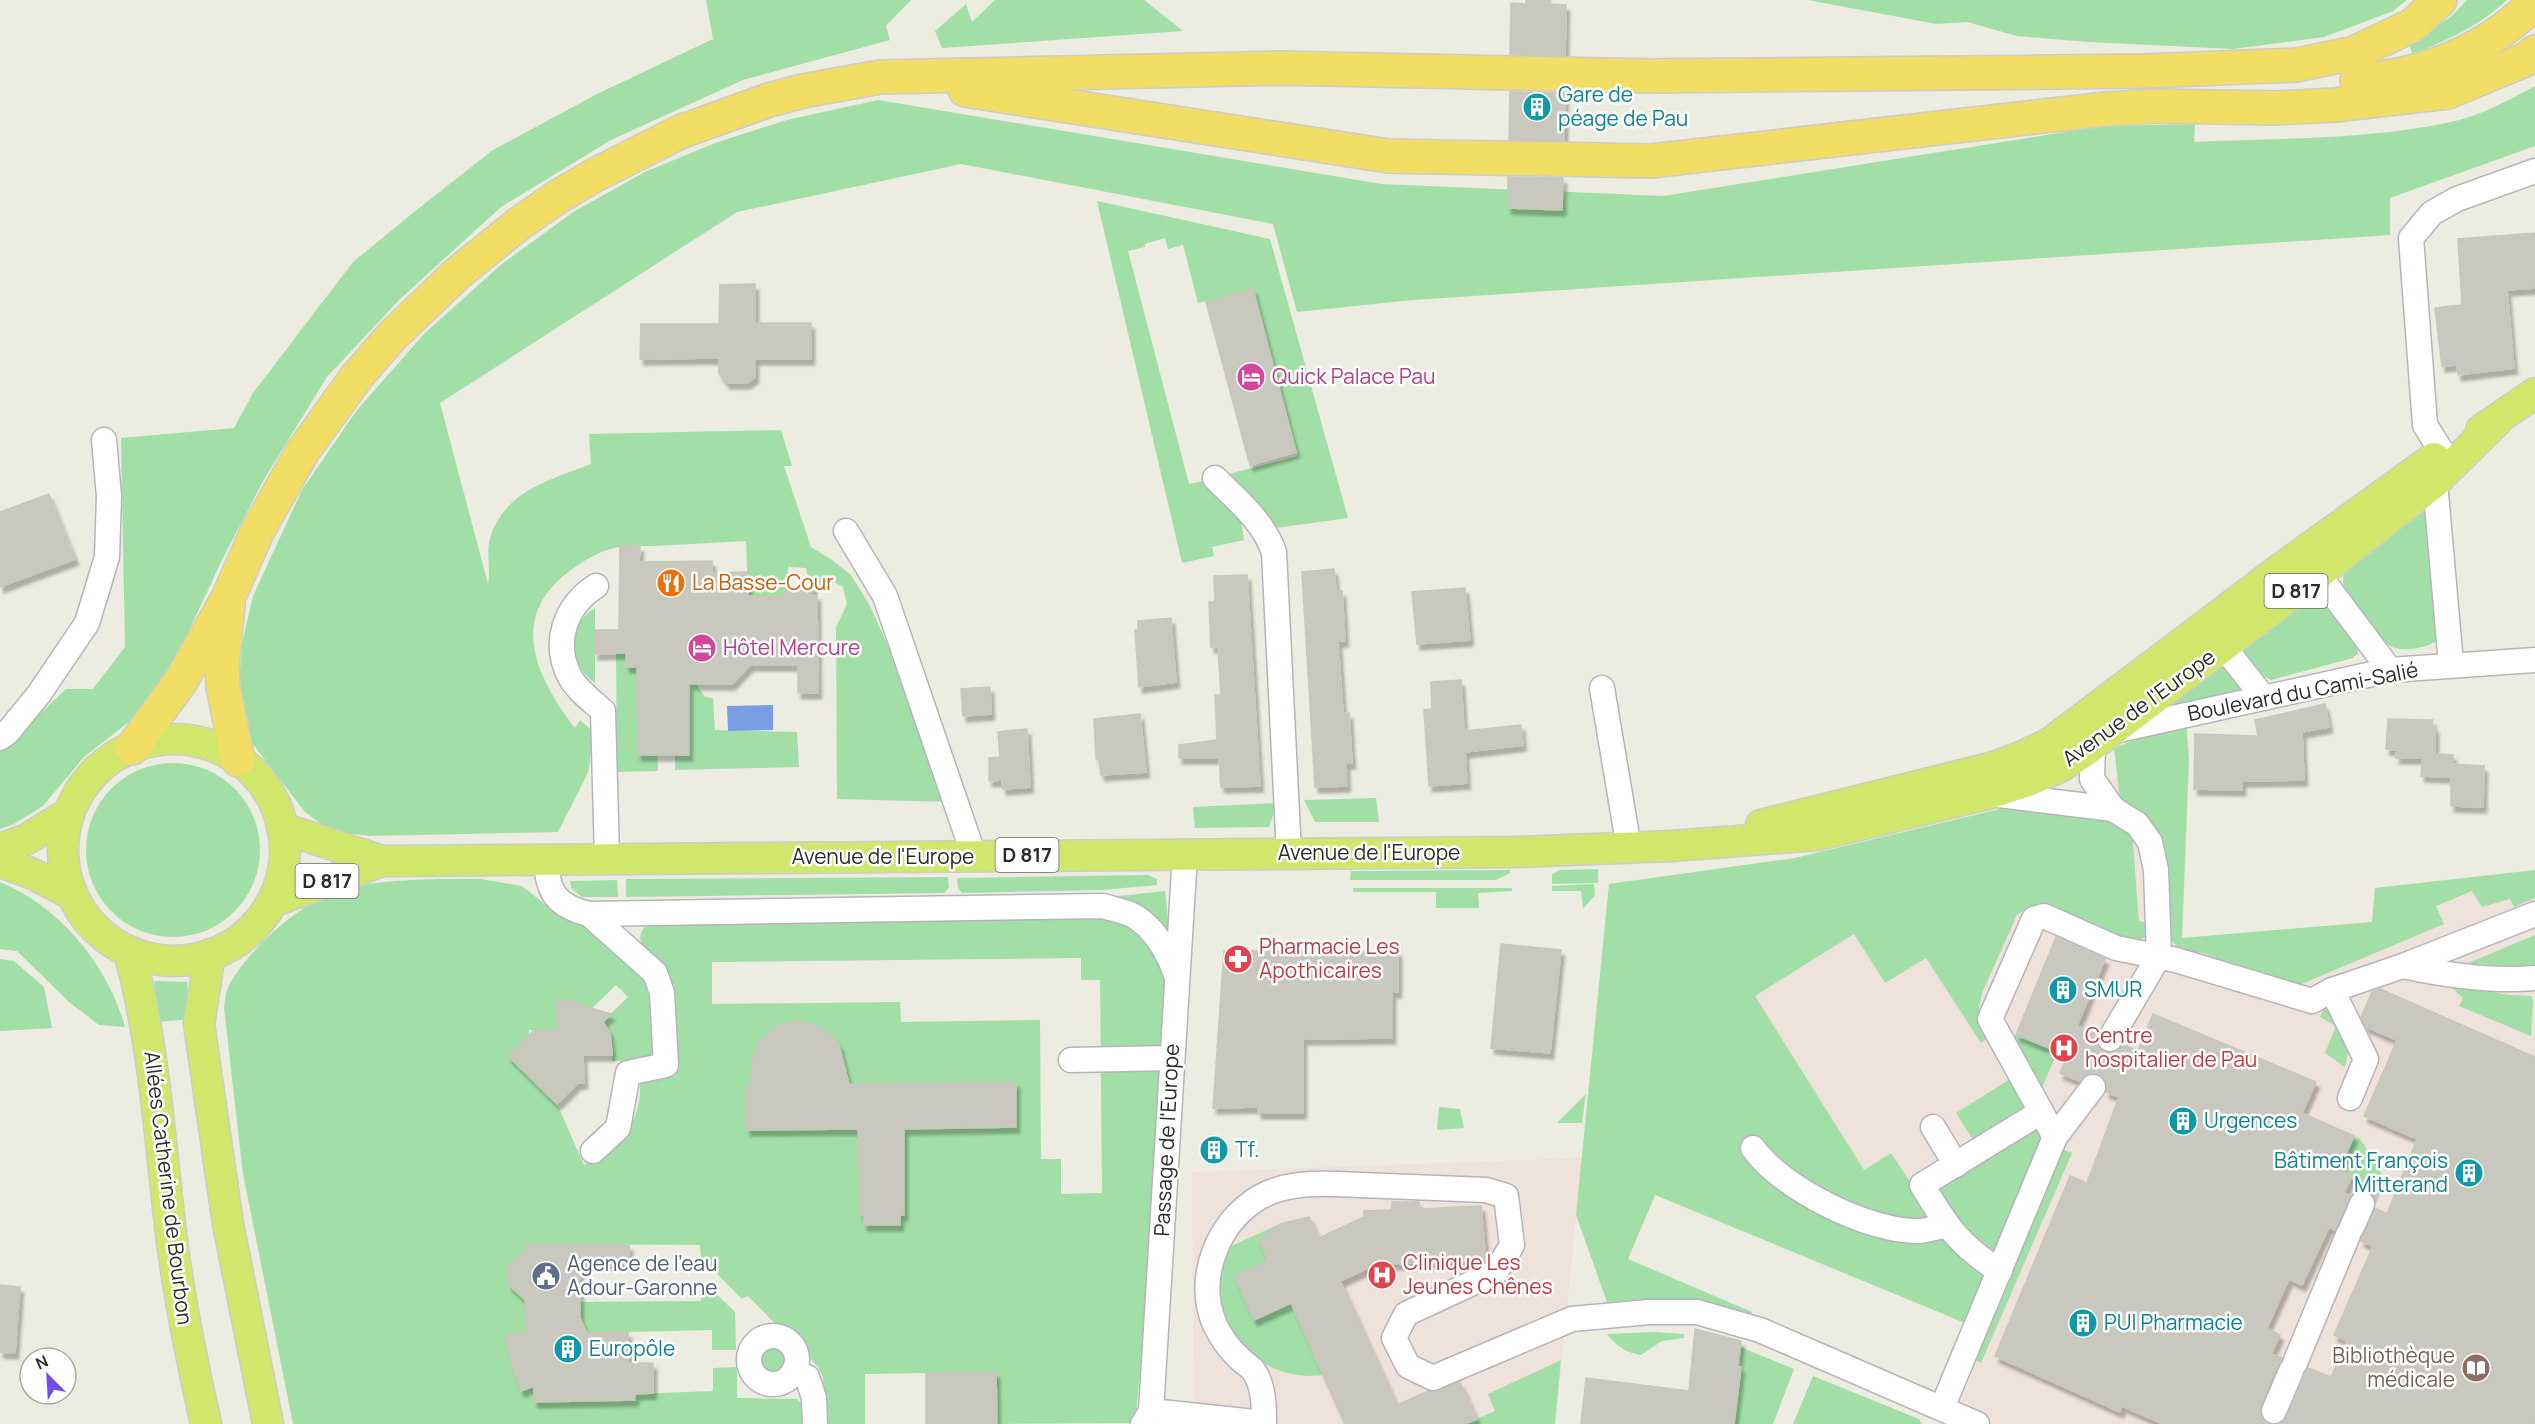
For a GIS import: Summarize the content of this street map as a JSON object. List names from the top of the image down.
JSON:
{
  "streets": {
    "main road": ["D 817", "Avenue de l'Europe", "Allées Catherine de Bourbon"],
    "street": ["Boulevard du Cami-Salié", "Passage de l'Europe"]
  },
  "crossings": [
    ["Boulevard du Cami-Salié", "Avenue de l'Europe"],
    ["Avenue de l'Europe", "Passage de l'Europe"]
  ],
  "places": {
    "building": [
      "Gare de péage de Pau",
      "SMUR",
      "Urgences",
      "Tf.",
      "Bâtiment François Mitterand",
      "PUI Pharmacie",
      "Europôle"
    ],
    "hotel": ["Quick Palace Pau", "Hôtel Mercure"],
    "restaurant": ["La Basse-Cour"],
    "pharmacy": ["Pharmacie Les Apothicaires"],
    "hospital": ["Centre hospitalier de Pau", "Clinique Les Jeunes Chênes"],
    "public building": ["Agence de l'eau Adour-Garonne"],
    "library": ["Bibliothèque médicale"]
  },
  "north": "top left"
}
